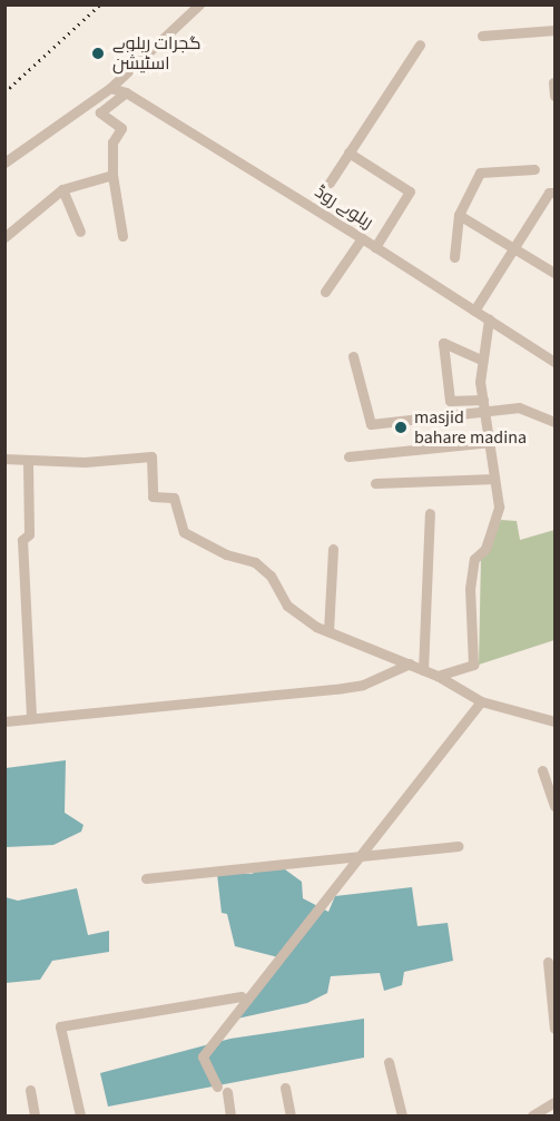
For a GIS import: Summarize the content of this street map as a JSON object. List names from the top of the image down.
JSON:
{
  "streets": {
    "street": ["ریلوے روڈ"]
  },
  "places": ["گجرات ریلوے اسٹیشن", "masjid bahare madina"]
}
